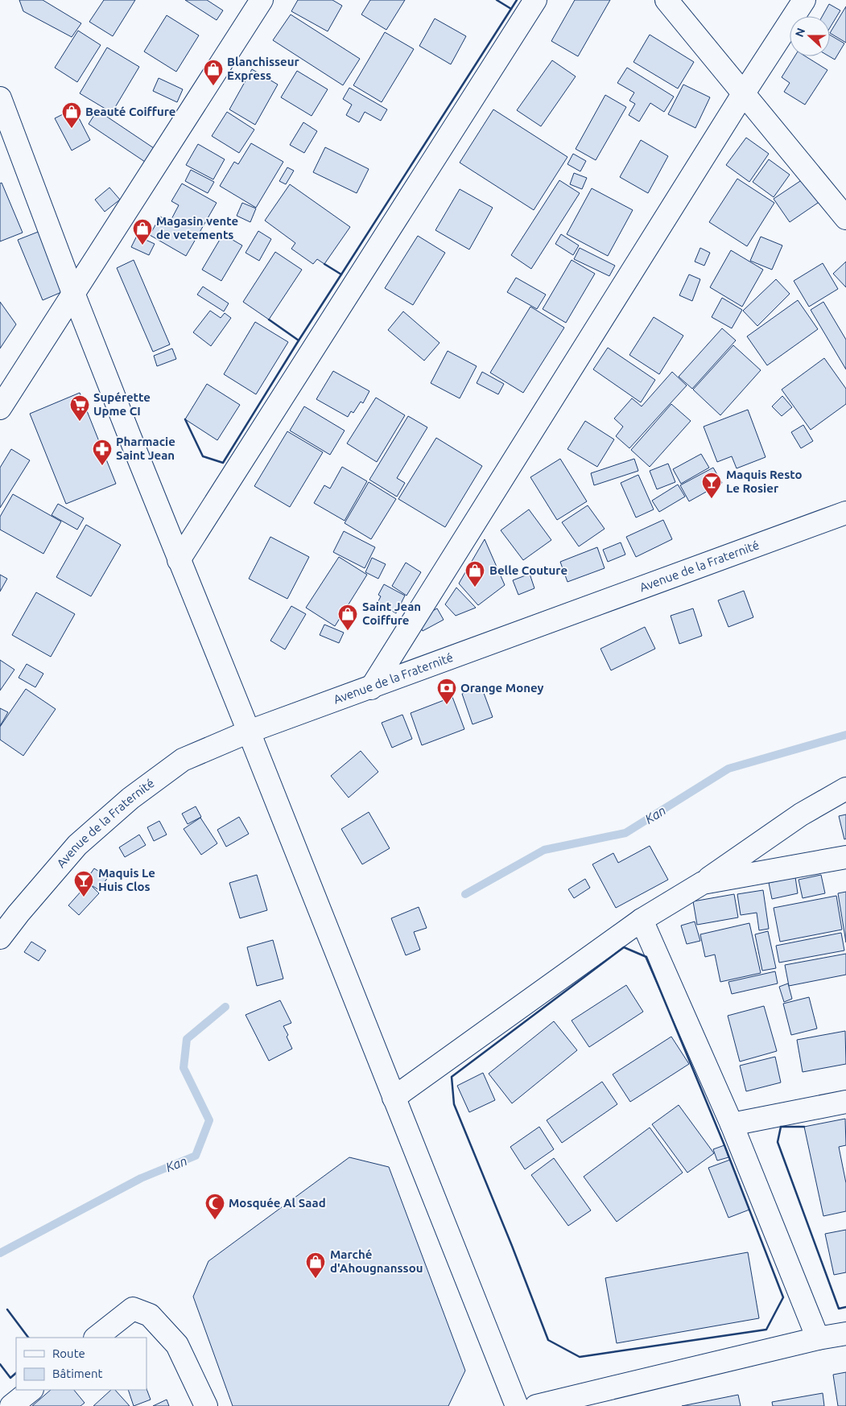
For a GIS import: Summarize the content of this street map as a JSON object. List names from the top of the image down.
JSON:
{
  "streets": {
    "street": ["Avenue de la Fraternité"]
  },
  "water": ["Kan"],
  "places": {
    "shop": [
      "Blanchisseur Express",
      "Beauté Coiffure",
      "Magasin vente de vetements",
      "Belle Couture",
      "Saint Jean Coiffure",
      "Marché d'Ahougnanssou"
    ],
    "supermarket": ["Supérette Upme CI"],
    "pharmacy": ["Pharmacie Saint Jean"],
    "bar": ["Maquis Resto Le Rosier", "Maquis Le Huis Clos"],
    "bank": ["Orange Money"],
    "mosque": ["Mosquée Al Saad"]
  },
  "legend": ["Route", "Bâtiment"],
  "north": "left"
}
